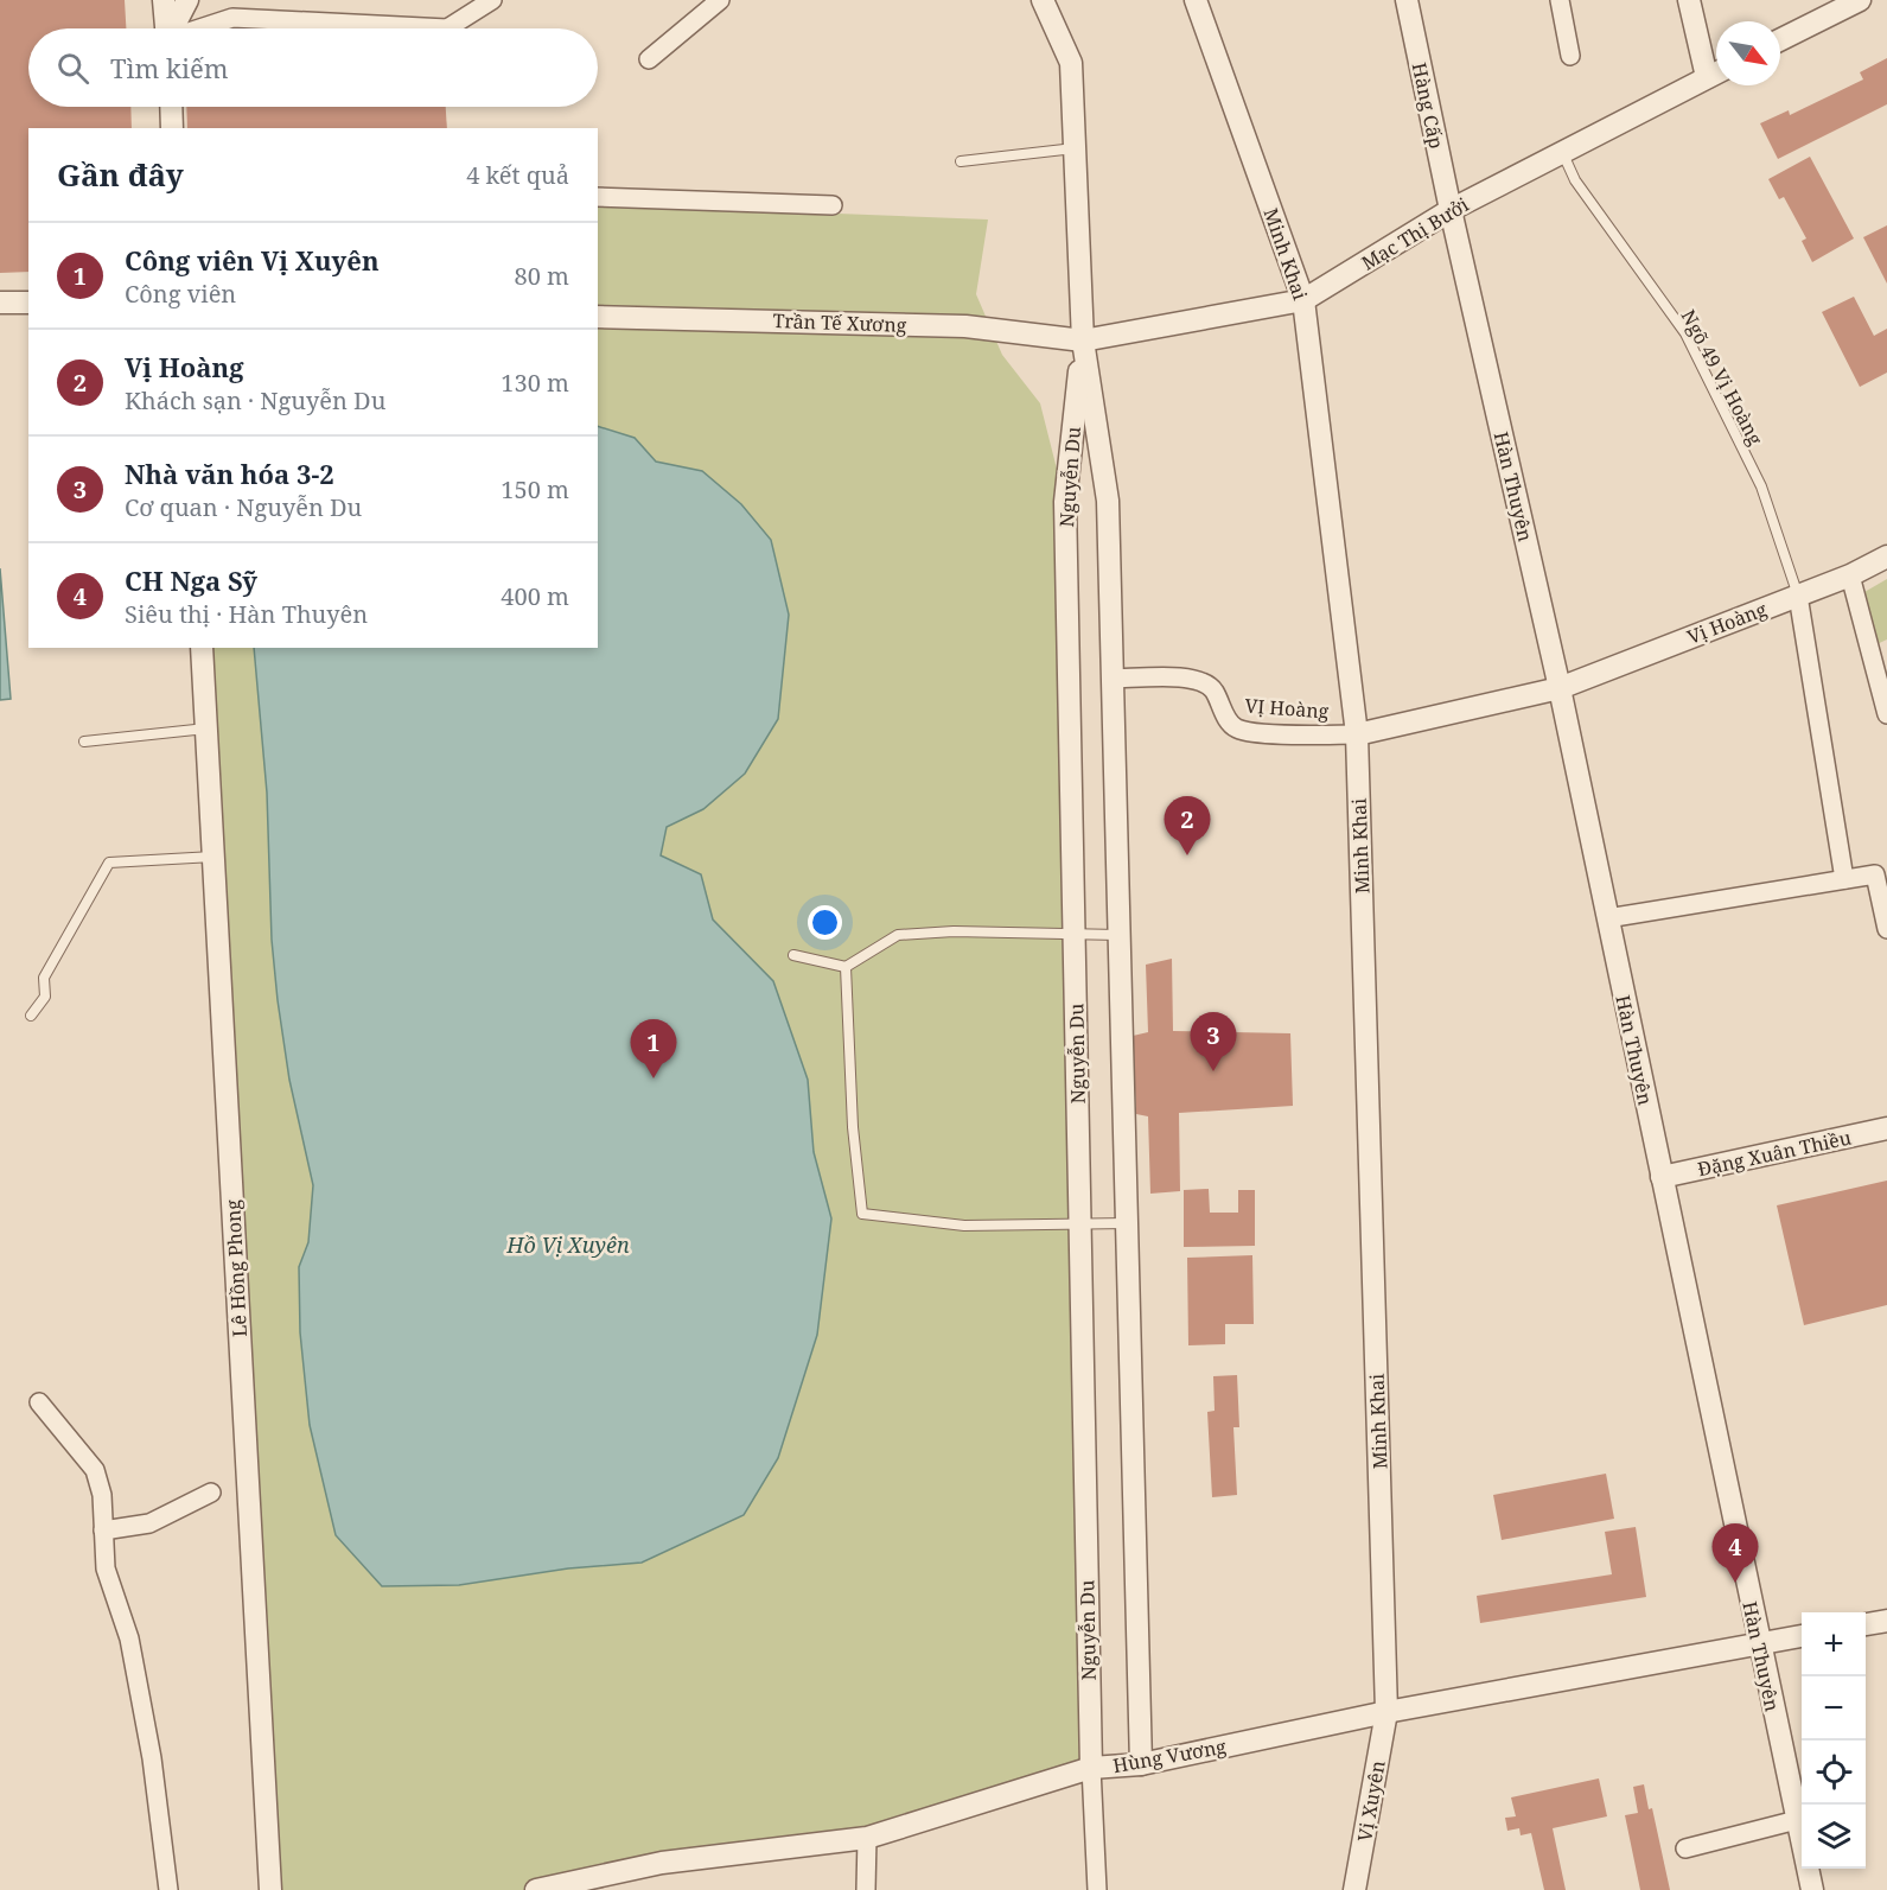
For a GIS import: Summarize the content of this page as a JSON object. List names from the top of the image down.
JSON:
{
  "streets": {
    "street": [
      "Hàng Cấp",
      "Mạc Thị Bưởi",
      "Minh Khai",
      "Trần Tế Xương",
      "Nguyễn Du",
      "Hàn Thuyên",
      "Vị Hoàng",
      "VỊ Hoàng",
      "Đặng Xuân Thiều",
      "Lê Hồng Phong",
      "Hùng Vương",
      "Vị Xuyên"
    ],
    "lane": ["Ngõ 49 Vị Hoàng"]
  },
  "crossings": [
    ["Hàng Cấp", "Mạc Thị Bưởi"],
    ["Hàng Cấp", "Hàn Thuyên"],
    ["Mạc Thị Bưởi", "Minh Khai"],
    ["Mạc Thị Bưởi", "Trần Tế Xương"],
    ["Mạc Thị Bưởi", "Ngõ 49 Vị Hoàng"],
    ["Mạc Thị Bưởi", "Nguyễn Du"],
    ["Mạc Thị Bưởi", "Hàn Thuyên"],
    ["Minh Khai", "Vị Hoàng"],
    ["Minh Khai", "VỊ Hoàng"],
    ["Minh Khai", "Hùng Vương"],
    ["Minh Khai", "Vị Xuyên"],
    ["Trần Tế Xương", "Nguyễn Du"],
    ["Ngõ 49 Vị Hoàng", "Vị Hoàng"],
    ["Nguyễn Du", "VỊ Hoàng"],
    ["Nguyễn Du", "Hùng Vương"],
    ["Hàn Thuyên", "Vị Hoàng"],
    ["Hàn Thuyên", "Đặng Xuân Thiều"],
    ["Hàn Thuyên", "Hùng Vương"],
    ["Vị Hoàng", "VỊ Hoàng"],
    ["Hùng Vương", "Vị Xuyên"]
  ],
  "water": ["Hồ Vị Xuyên"],
  "north": "bottom right",
  "page": {
    "search": "Tìm kiếm",
    "heading": ["Gần đây", "4 kết quả"],
    "list": [
      {
        "mark": "1",
        "name": "Công viên Vị Xuyên",
        "note": "Công viên",
        "value": "80 m"
      },
      {
        "mark": "2",
        "name": "Vị Hoàng",
        "note": "Khách sạn · Nguyễn Du",
        "value": "130 m"
      },
      {
        "mark": "3",
        "name": "Nhà văn hóa 3-2",
        "note": "Cơ quan · Nguyễn Du",
        "value": "150 m"
      },
      {
        "mark": "4",
        "name": "CH Nga Sỹ",
        "note": "Siêu thị · Hàn Thuyên",
        "value": "400 m"
      }
    ],
    "pins": [
      "2",
      "3",
      "1",
      "4"
    ],
    "map_buttons": ["+", "−"]
  }
}
